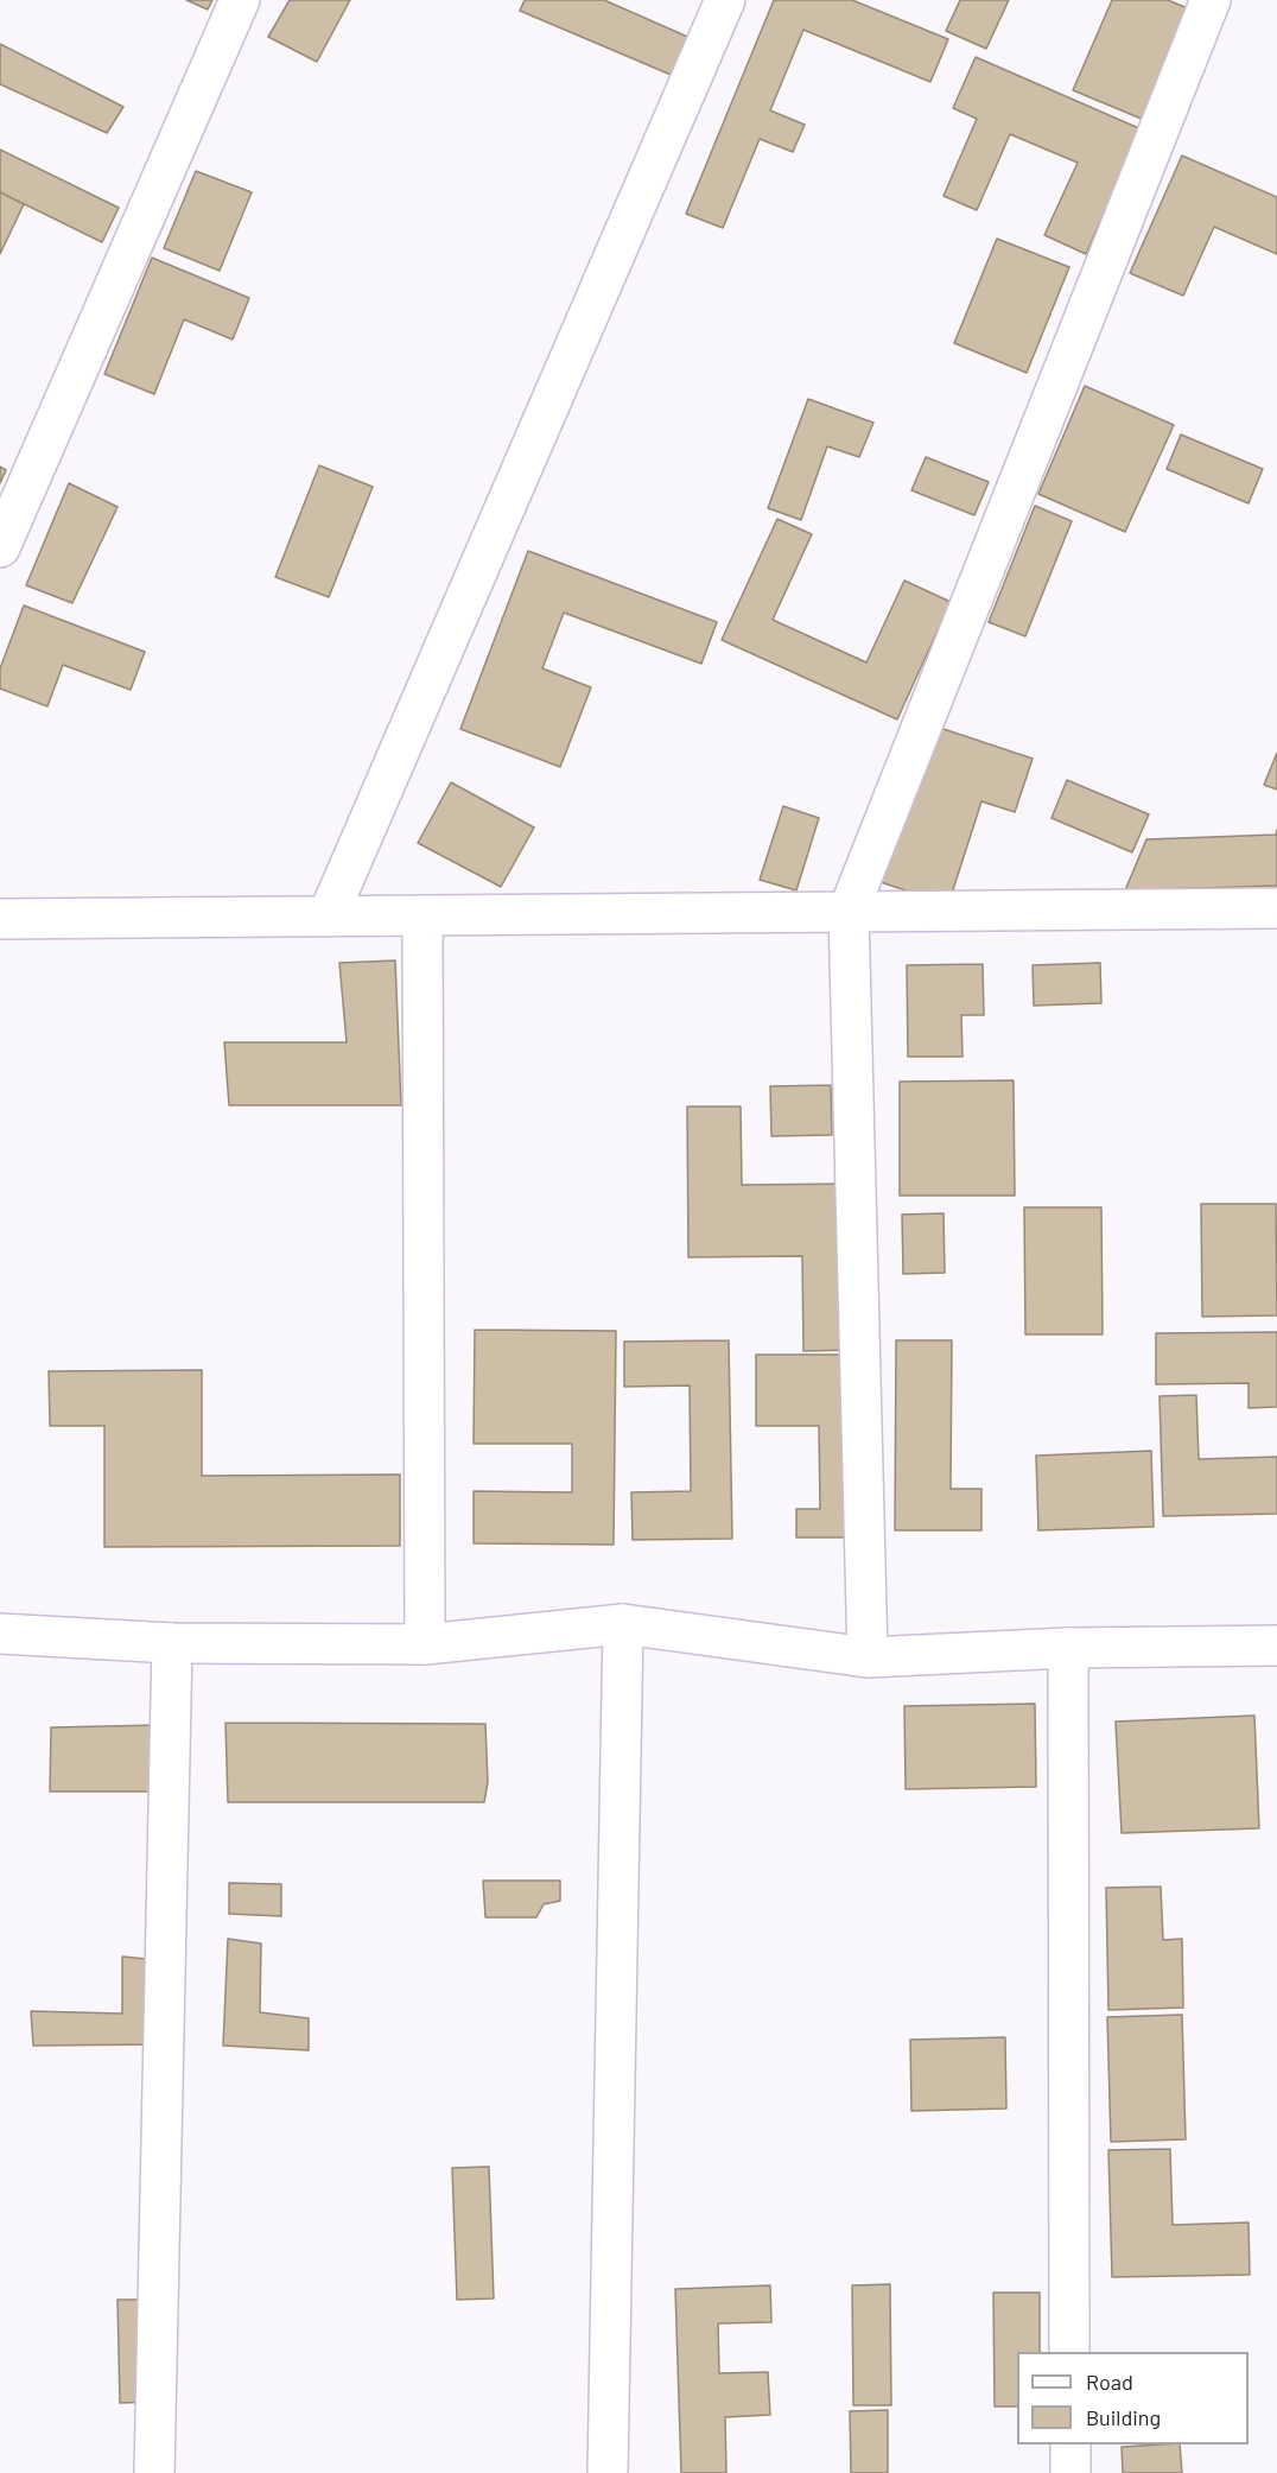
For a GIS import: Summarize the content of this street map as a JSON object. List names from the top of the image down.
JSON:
{
  "legend": ["Road", "Building"]
}
